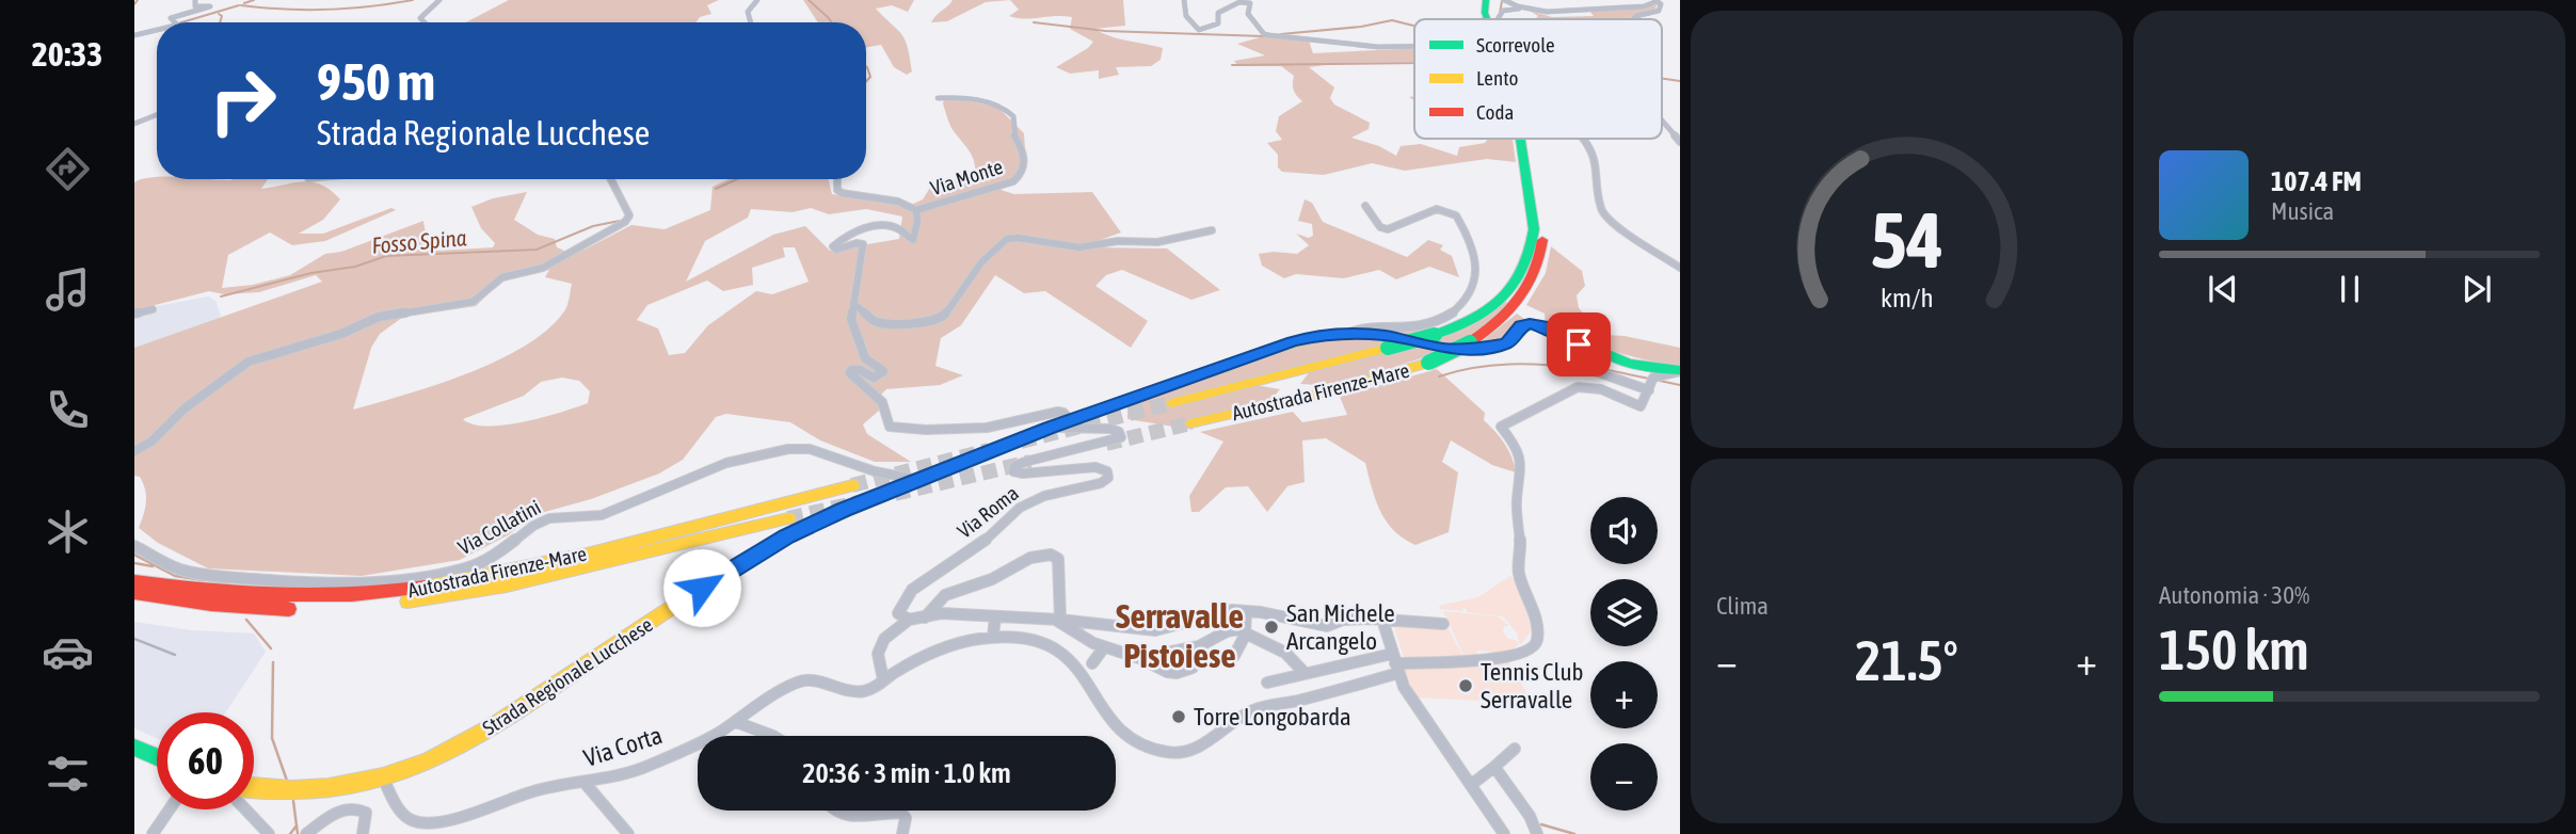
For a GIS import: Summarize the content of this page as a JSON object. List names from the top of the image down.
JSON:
{
  "streets": {
    "main road": ["Autostrada Firenze-Mare", "Strada Regionale Lucchese"],
    "street": [
      "Via Monte",
      "Via Roma",
      "Via Collatini",
      "Via Corta"
    ]
  },
  "crossings": [
    ["Via Monte", "Strada Regionale Lucchese"],
    ["Via Roma", "Strada Regionale Lucchese"],
    ["Via Collatini", "Strada Regionale Lucchese"],
    ["Strada Regionale Lucchese", "Via Corta"]
  ],
  "districts": ["Serravalle Pistoiese"],
  "water": ["Fosso Spina"],
  "places": ["San Michele Arcangelo", "Tennis Club Serravalle", "Torre Longobarda"],
  "legend": ["Scorrevole", "Lento", "Coda"],
  "page": {
    "tabs": "20:33",
    "turn": ["950 m", "Strada Regionale Lucchese"],
    "song": ["107.4 FM", "Musica"],
    "tile": [
      "Clima",
      ["Autonomia · 30%", "150 km"]
    ],
    "map_buttons": ["+", "−"],
    "heat": ["−", "21.5°", "+"],
    "limit": "60",
    "trip": "20:36 · 3 min · 1.0 km",
    "gauge": ["54", "km/h"]
  }
}
